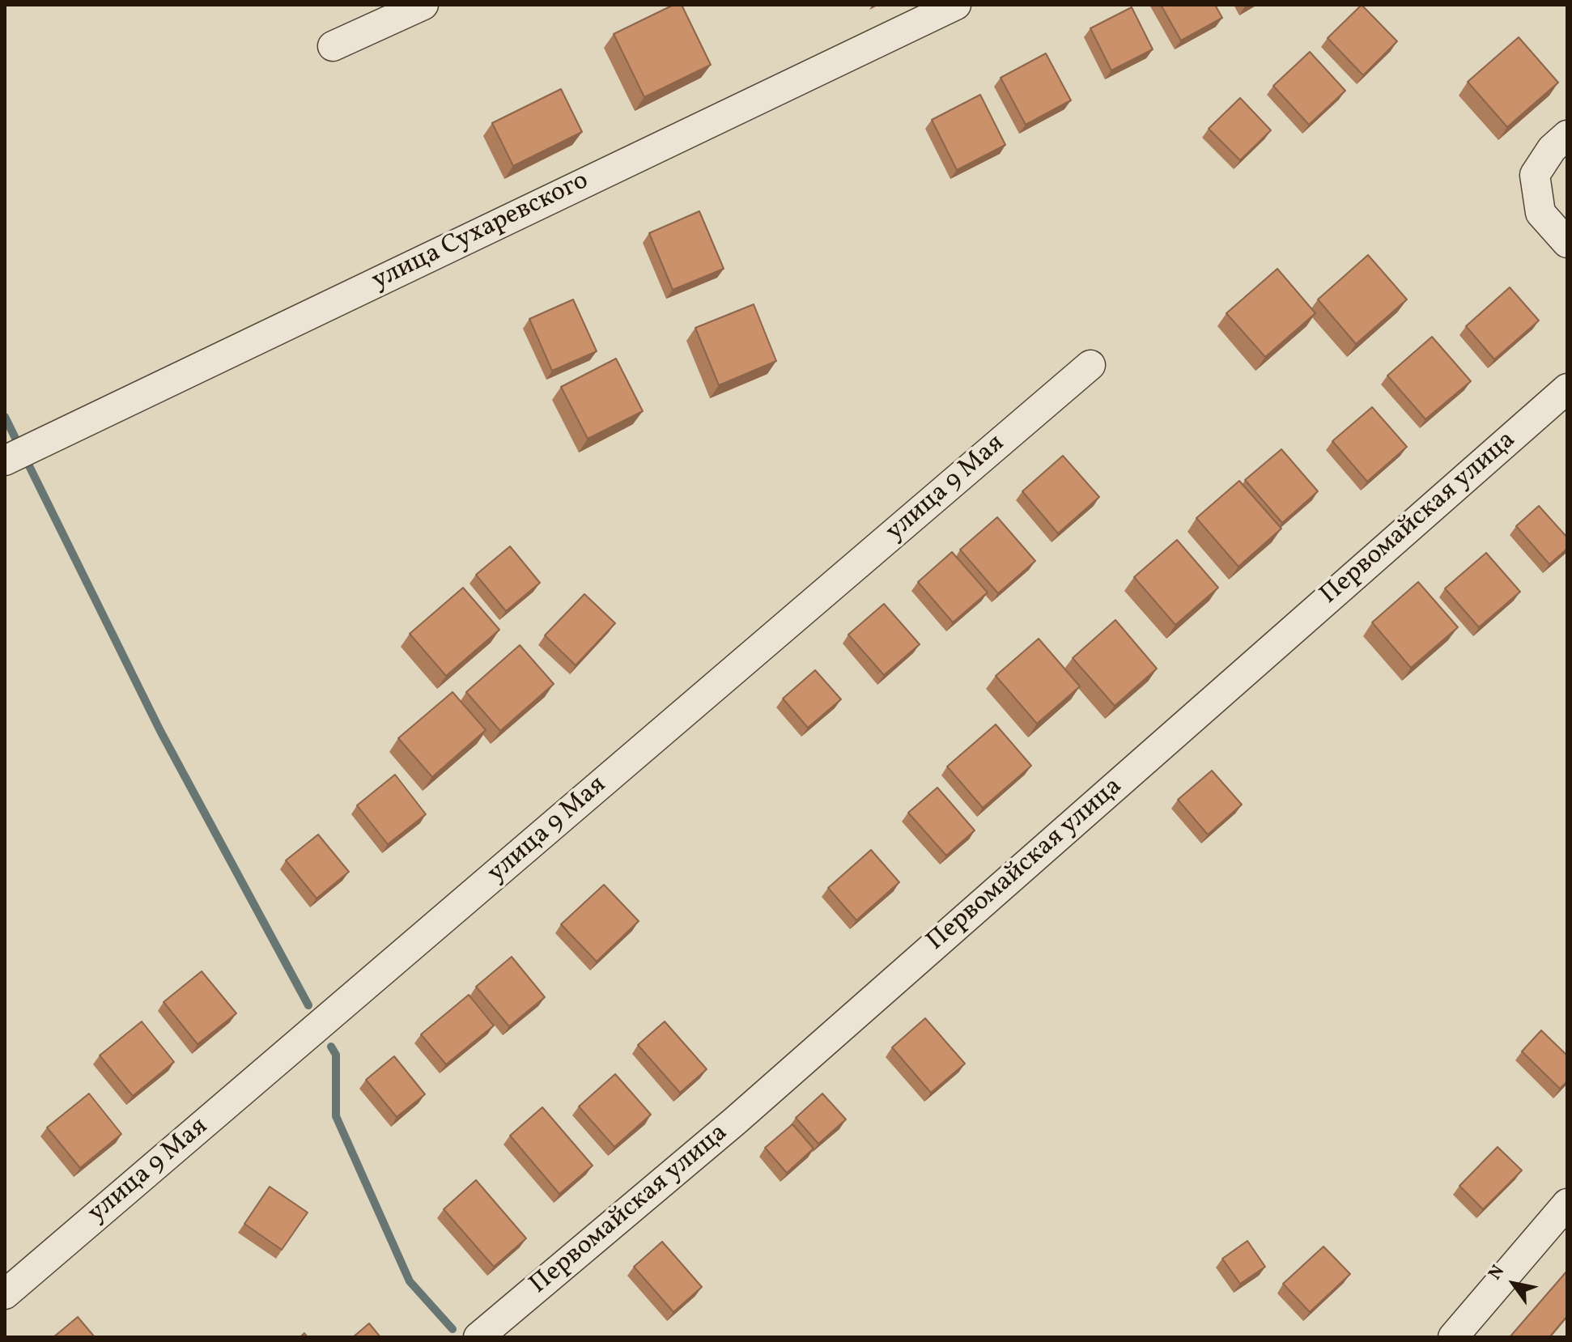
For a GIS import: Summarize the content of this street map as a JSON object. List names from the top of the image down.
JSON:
{
  "streets": {
    "street": ["улица Сухаревского", "улица 9 Мая", "Первомайская улица"]
  },
  "north": "top left"
}
